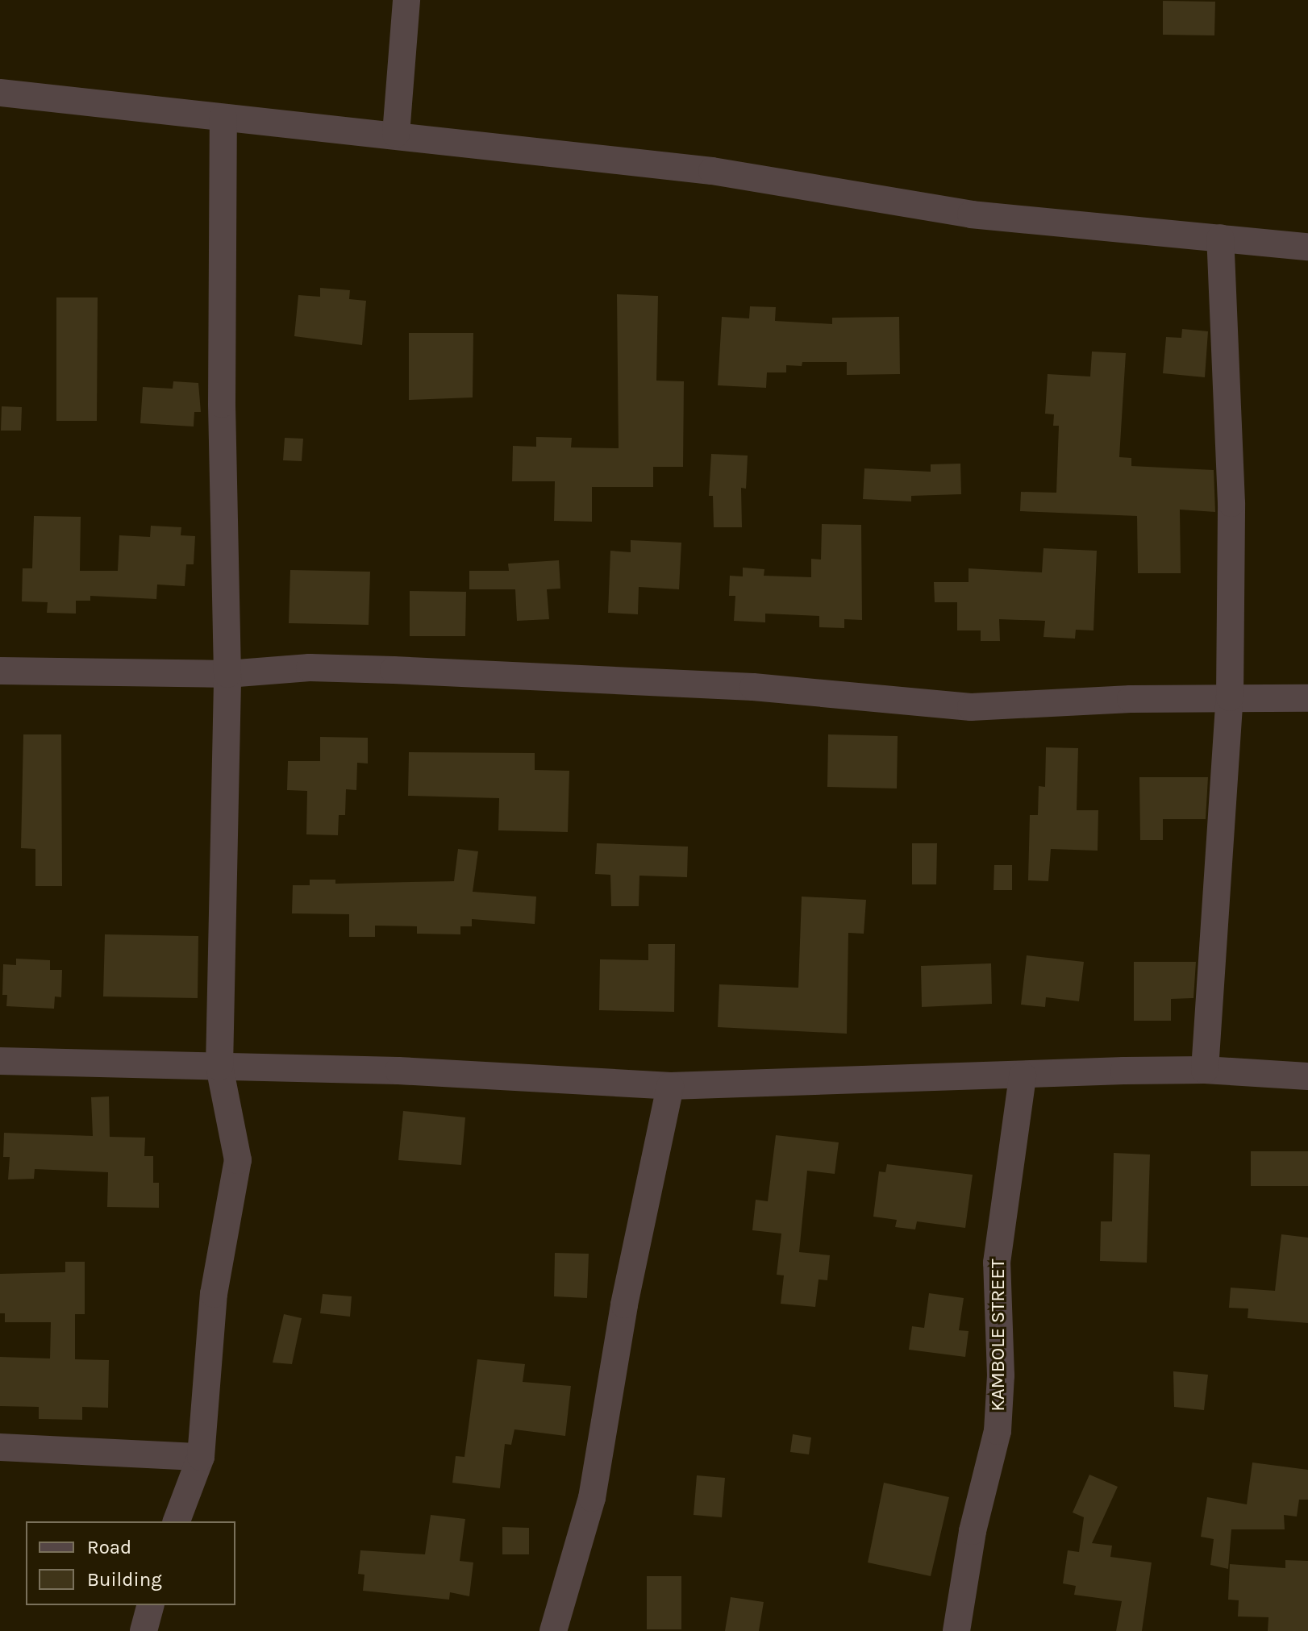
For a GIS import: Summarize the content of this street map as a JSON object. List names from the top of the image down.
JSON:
{
  "streets": {
    "street": ["KAMBOLE STREET"]
  },
  "legend": ["Road", "Building"]
}
